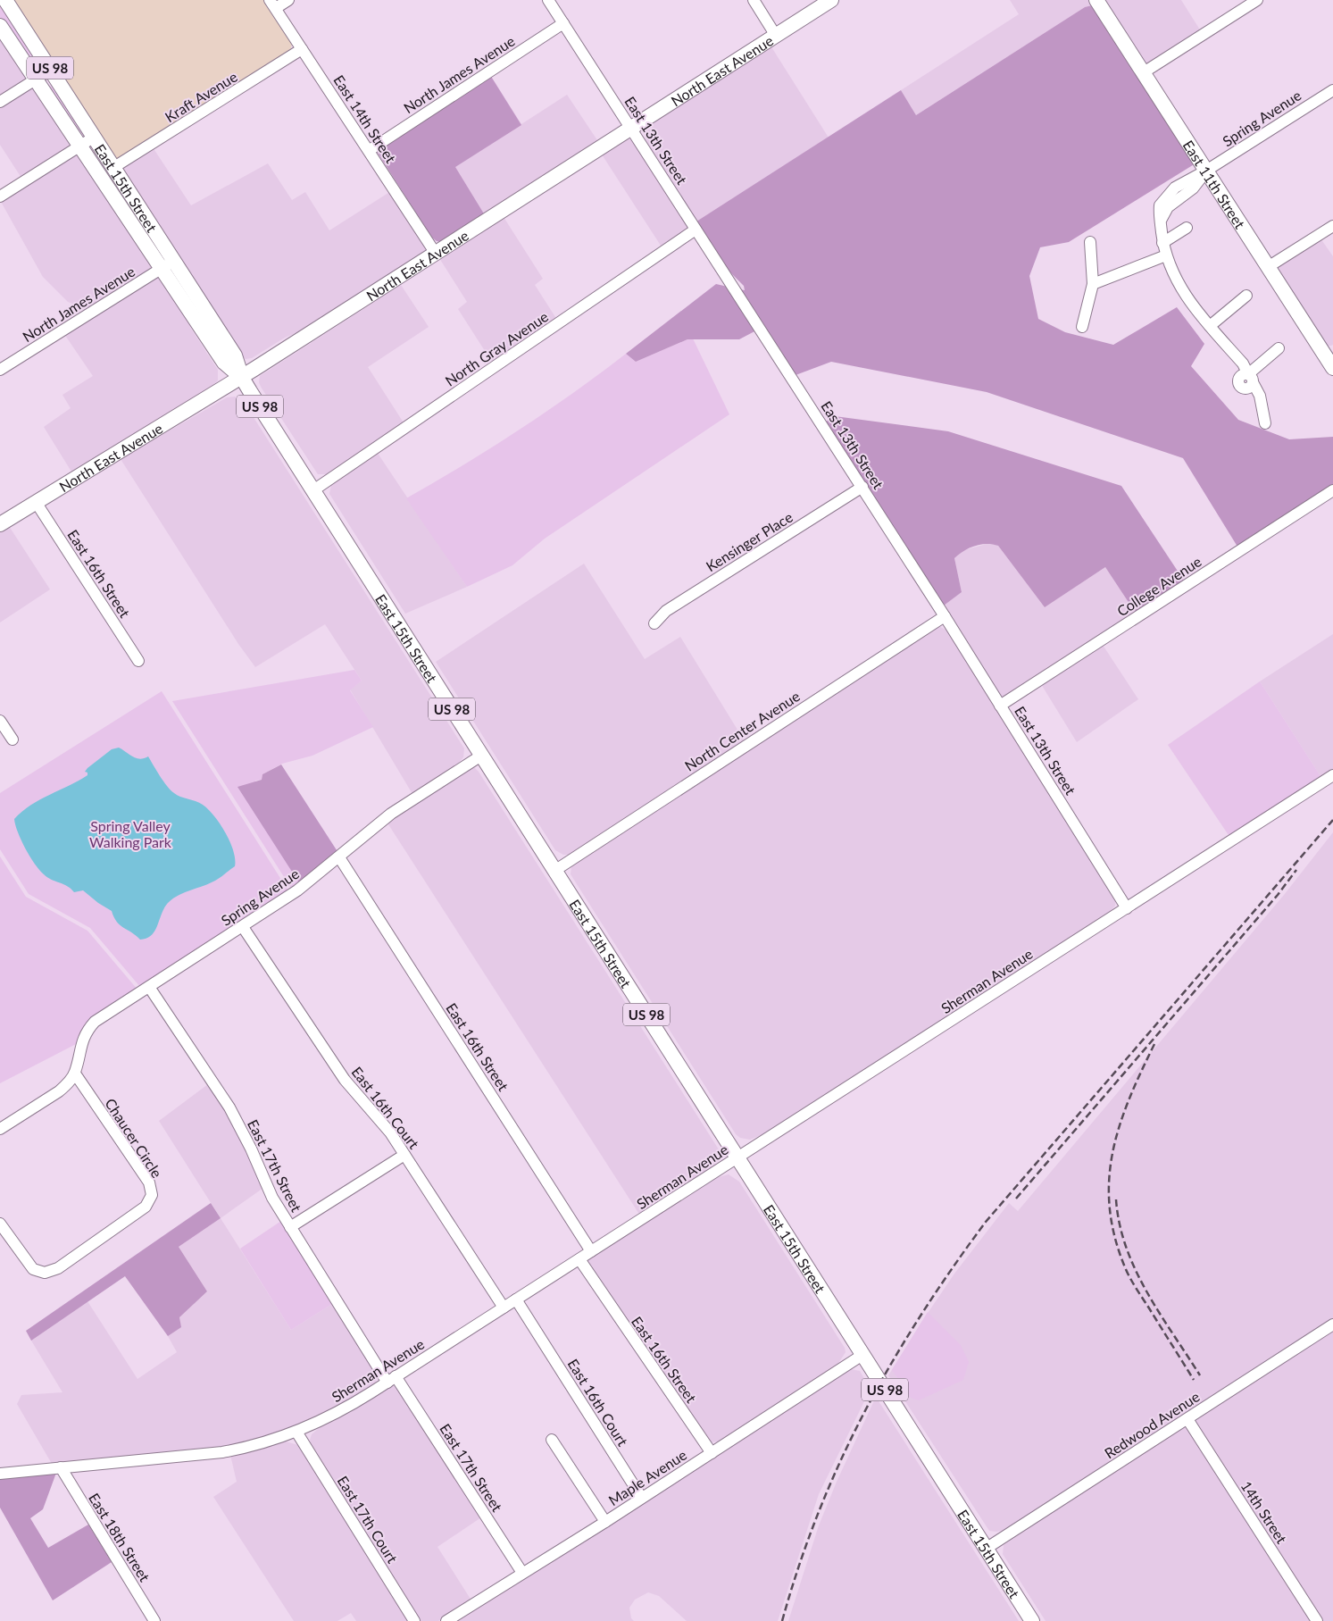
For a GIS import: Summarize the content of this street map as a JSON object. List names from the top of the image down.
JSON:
{
  "streets": {
    "main road": [
      "US 98",
      "North East Avenue",
      "East 11th Street",
      "East 15th Street"
    ],
    "street": [
      "North James Avenue",
      "Kraft Avenue",
      "Spring Avenue",
      "East 14th Street",
      "East 13th Street",
      "North Gray Avenue",
      "Kensinger Place",
      "East 16th Street",
      "College Avenue",
      "North Center Avenue",
      "Sherman Avenue",
      "East 16th Court",
      "Chaucer Circle",
      "East 17th Street",
      "Redwood Avenue",
      "Maple Avenue",
      "14th Street",
      "East 17th Court",
      "East 18th Street"
    ]
  },
  "crossings": [
    ["North East Avenue", "East 14th Street"],
    ["North East Avenue", "East 13th Street"],
    ["North East Avenue", "East 15th Street"],
    ["North East Avenue", "East 16th Street"],
    ["North James Avenue", "East 14th Street"],
    ["North James Avenue", "East 13th Street"],
    ["North James Avenue", "East 15th Street"],
    ["Kraft Avenue", "East 14th Street"],
    ["Kraft Avenue", "East 15th Street"],
    ["Spring Avenue", "East 11th Street"],
    ["Spring Avenue", "East 15th Street"],
    ["Spring Avenue", "East 16th Street"],
    ["Spring Avenue", "East 16th Court"],
    ["Spring Avenue", "Chaucer Circle"],
    ["Spring Avenue", "East 17th Street"],
    ["East 13th Street", "North Gray Avenue"],
    ["East 13th Street", "Kensinger Place"],
    ["East 13th Street", "College Avenue"],
    ["East 13th Street", "North Center Avenue"],
    ["East 13th Street", "Sherman Avenue"],
    ["East 15th Street", "North Gray Avenue"],
    ["East 15th Street", "North Center Avenue"],
    ["East 15th Street", "Sherman Avenue"],
    ["East 15th Street", "Redwood Avenue"],
    ["East 15th Street", "Maple Avenue"],
    ["East 16th Street", "Sherman Avenue"],
    ["East 16th Street", "Maple Avenue"],
    ["Sherman Avenue", "East 16th Court"],
    ["Sherman Avenue", "East 17th Street"],
    ["Sherman Avenue", "East 17th Court"],
    ["Sherman Avenue", "East 18th Street"],
    ["East 16th Court", "Maple Avenue"],
    ["East 17th Street", "Maple Avenue"],
    ["Redwood Avenue", "14th Street"]
  ],
  "parks": ["Spring Valley Walking Park"]
}
